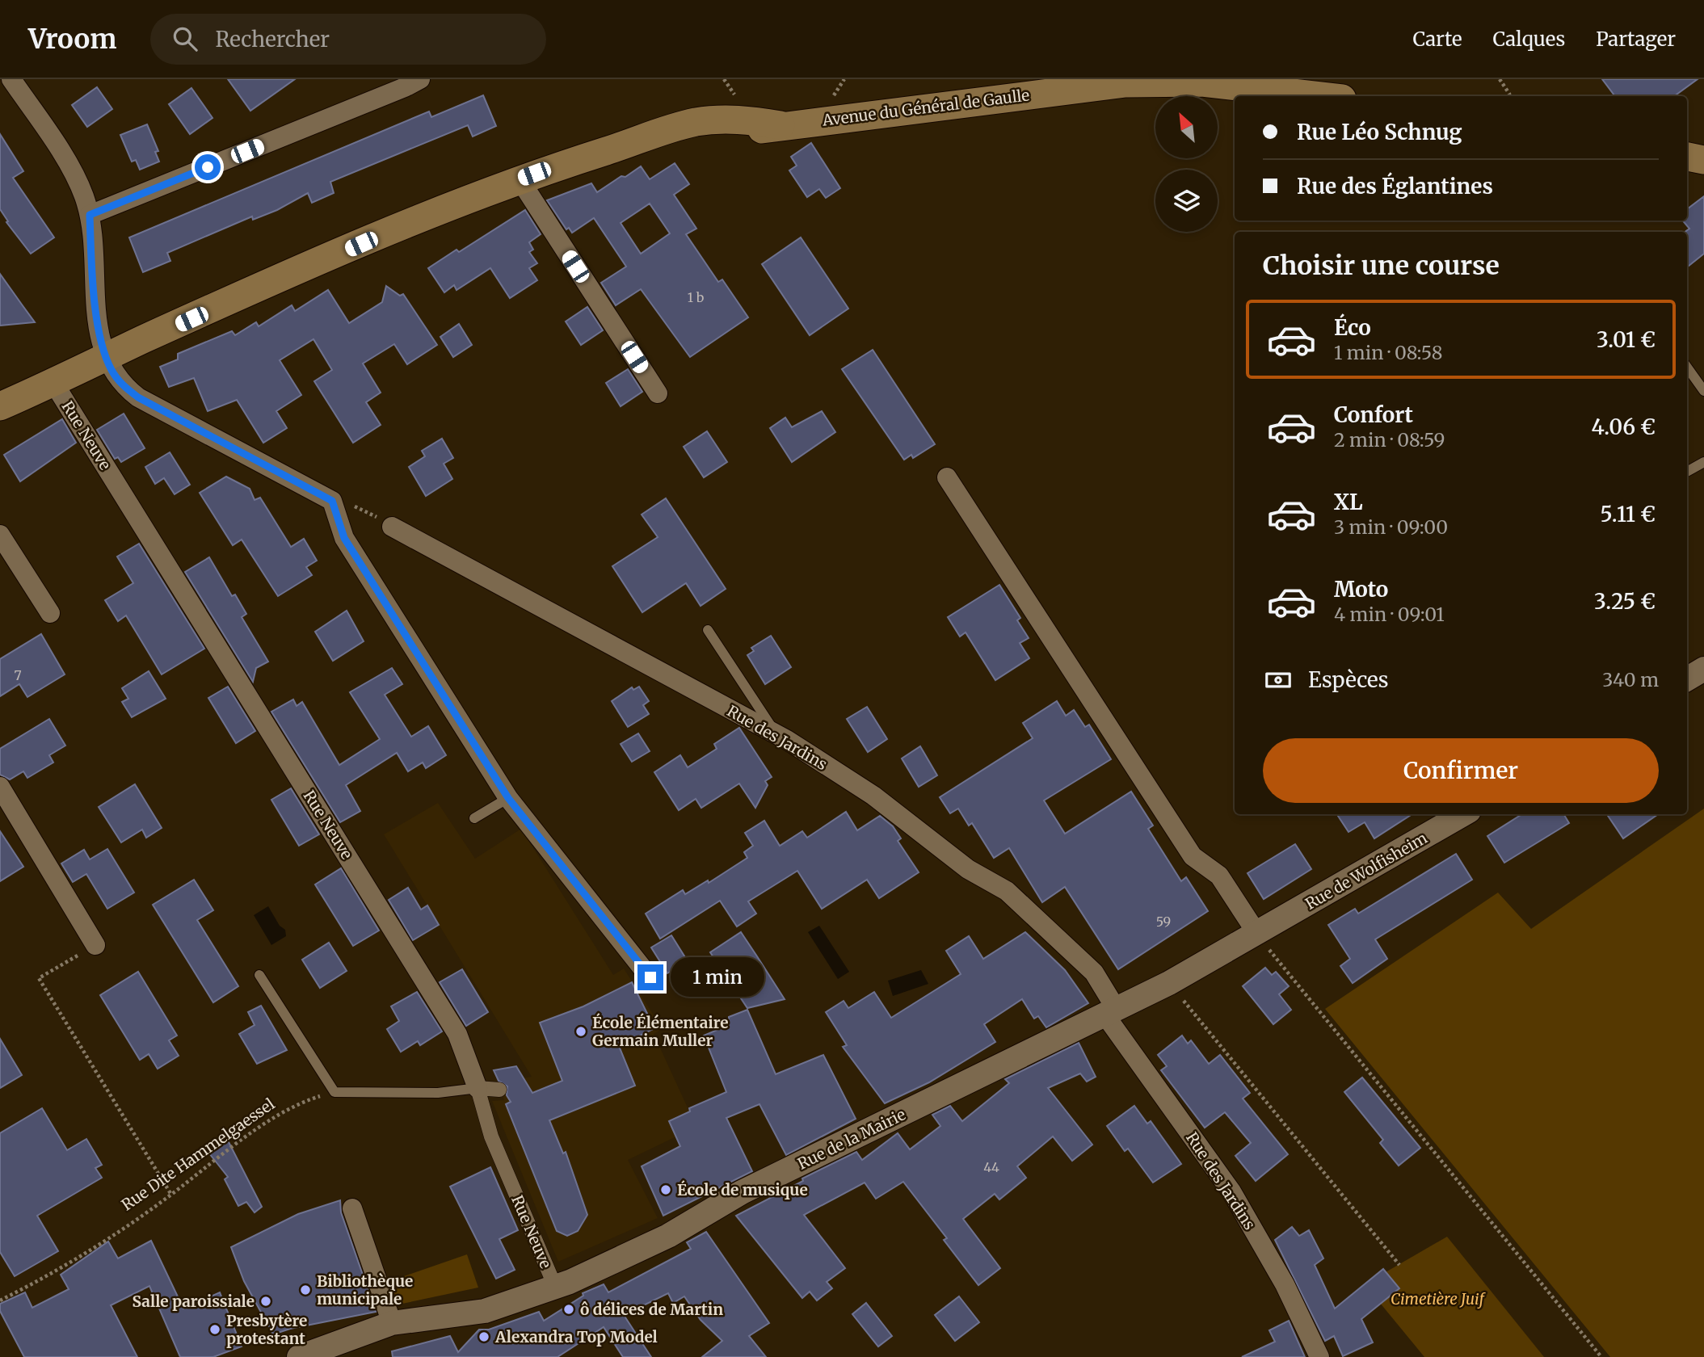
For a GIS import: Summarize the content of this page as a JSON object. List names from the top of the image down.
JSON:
{
  "streets": {
    "main road": ["Avenue du Général de Gaulle"],
    "street": [
      "Rue Neuve",
      "Rue des Jardins",
      "Rue de Wolfisheim",
      "Rue de la Mairie"
    ],
    "path": ["Rue Dite Hammelgaessel"]
  },
  "crossings": [
    ["Avenue du Général de Gaulle", "Rue Neuve"],
    ["Rue Neuve", "Rue de la Mairie"],
    ["Rue des Jardins", "Rue de la Mairie"],
    ["Rue de Wolfisheim", "Rue de la Mairie"]
  ],
  "parks": ["Cimetière Juif"],
  "places": [
    "École Élémentaire Germain Muller",
    "École de musique",
    "Bibliothèque municipale",
    "Salle paroissiale",
    "ô délices de Martin",
    "Presbytère protestant",
    "Alexandra Top Model"
  ],
  "house_numbers": [
    "1 b",
    "7",
    "59",
    "44"
  ],
  "north": "top left",
  "page": {
    "header": "Vroom",
    "search": "Rechercher",
    "nav": ["Carte", "Calques", "Partager"],
    "banner": ["Rue Léo Schnug", "Rue des Églantines"],
    "heading": "Choisir une course",
    "list": [
      {
        "name": "Éco",
        "note": "1 min · 08:58",
        "value": "3.01 €"
      },
      {
        "name": "Confort",
        "note": "2 min · 08:59",
        "value": "4.06 €"
      },
      {
        "name": "XL",
        "note": "3 min · 09:00",
        "value": "5.11 €"
      },
      {
        "name": "Moto",
        "note": "4 min · 09:01",
        "value": "3.25 €"
      }
    ],
    "pay": ["Espèces", "340 m"],
    "buttons": "Confirmer",
    "bubble": "1 min"
  }
}
